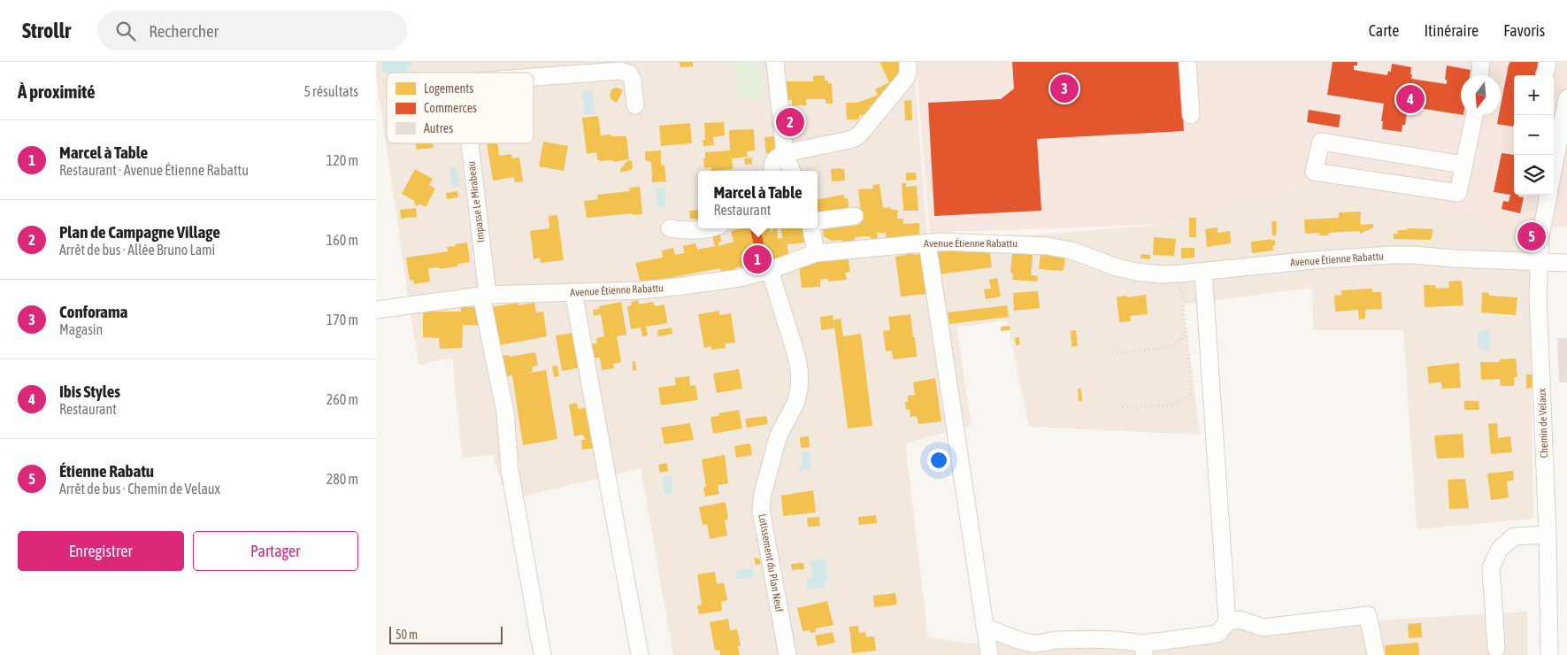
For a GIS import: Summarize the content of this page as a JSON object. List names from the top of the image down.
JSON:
{
  "streets": {
    "street": [
      "Impasse Le Mirabeau",
      "Avenue Étienne Rabattu",
      "Chemin de Velaux",
      "Lotissement du Plan Neuf"
    ]
  },
  "crossings": [
    ["Impasse Le Mirabeau", "Avenue Étienne Rabattu"],
    ["Avenue Étienne Rabattu", "Chemin de Velaux"],
    ["Avenue Étienne Rabattu", "Lotissement du Plan Neuf"]
  ],
  "legend": ["Logements", "Commerces", "Autres"],
  "scale_bar": "50 m",
  "north": "bottom",
  "page": {
    "header": "Strollr",
    "search": "Rechercher",
    "nav": ["Carte", "Itinéraire", "Favoris"],
    "heading": ["À proximité", "5 résultats"],
    "pins": [
      "3",
      "4",
      "2",
      "5",
      "1"
    ],
    "map_buttons": ["+", "−"],
    "list": [
      {
        "mark": "1",
        "name": "Marcel à Table",
        "note": "Restaurant · Avenue Étienne Rabattu",
        "value": "120 m"
      },
      {
        "mark": "2",
        "name": "Plan de Campagne Village",
        "note": "Arrêt de bus · Allée Bruno Lami",
        "value": "160 m"
      },
      {
        "mark": "3",
        "name": "Conforama",
        "note": "Magasin",
        "value": "170 m"
      },
      {
        "mark": "4",
        "name": "Ibis Styles",
        "note": "Restaurant",
        "value": "260 m"
      },
      {
        "mark": "5",
        "name": "Étienne Rabatu",
        "note": "Arrêt de bus · Chemin de Velaux",
        "value": "280 m"
      }
    ],
    "popup": ["Marcel à Table", "Restaurant"],
    "buttons": ["Enregistrer", "Partager"],
    "scale": "50 m"
  }
}
